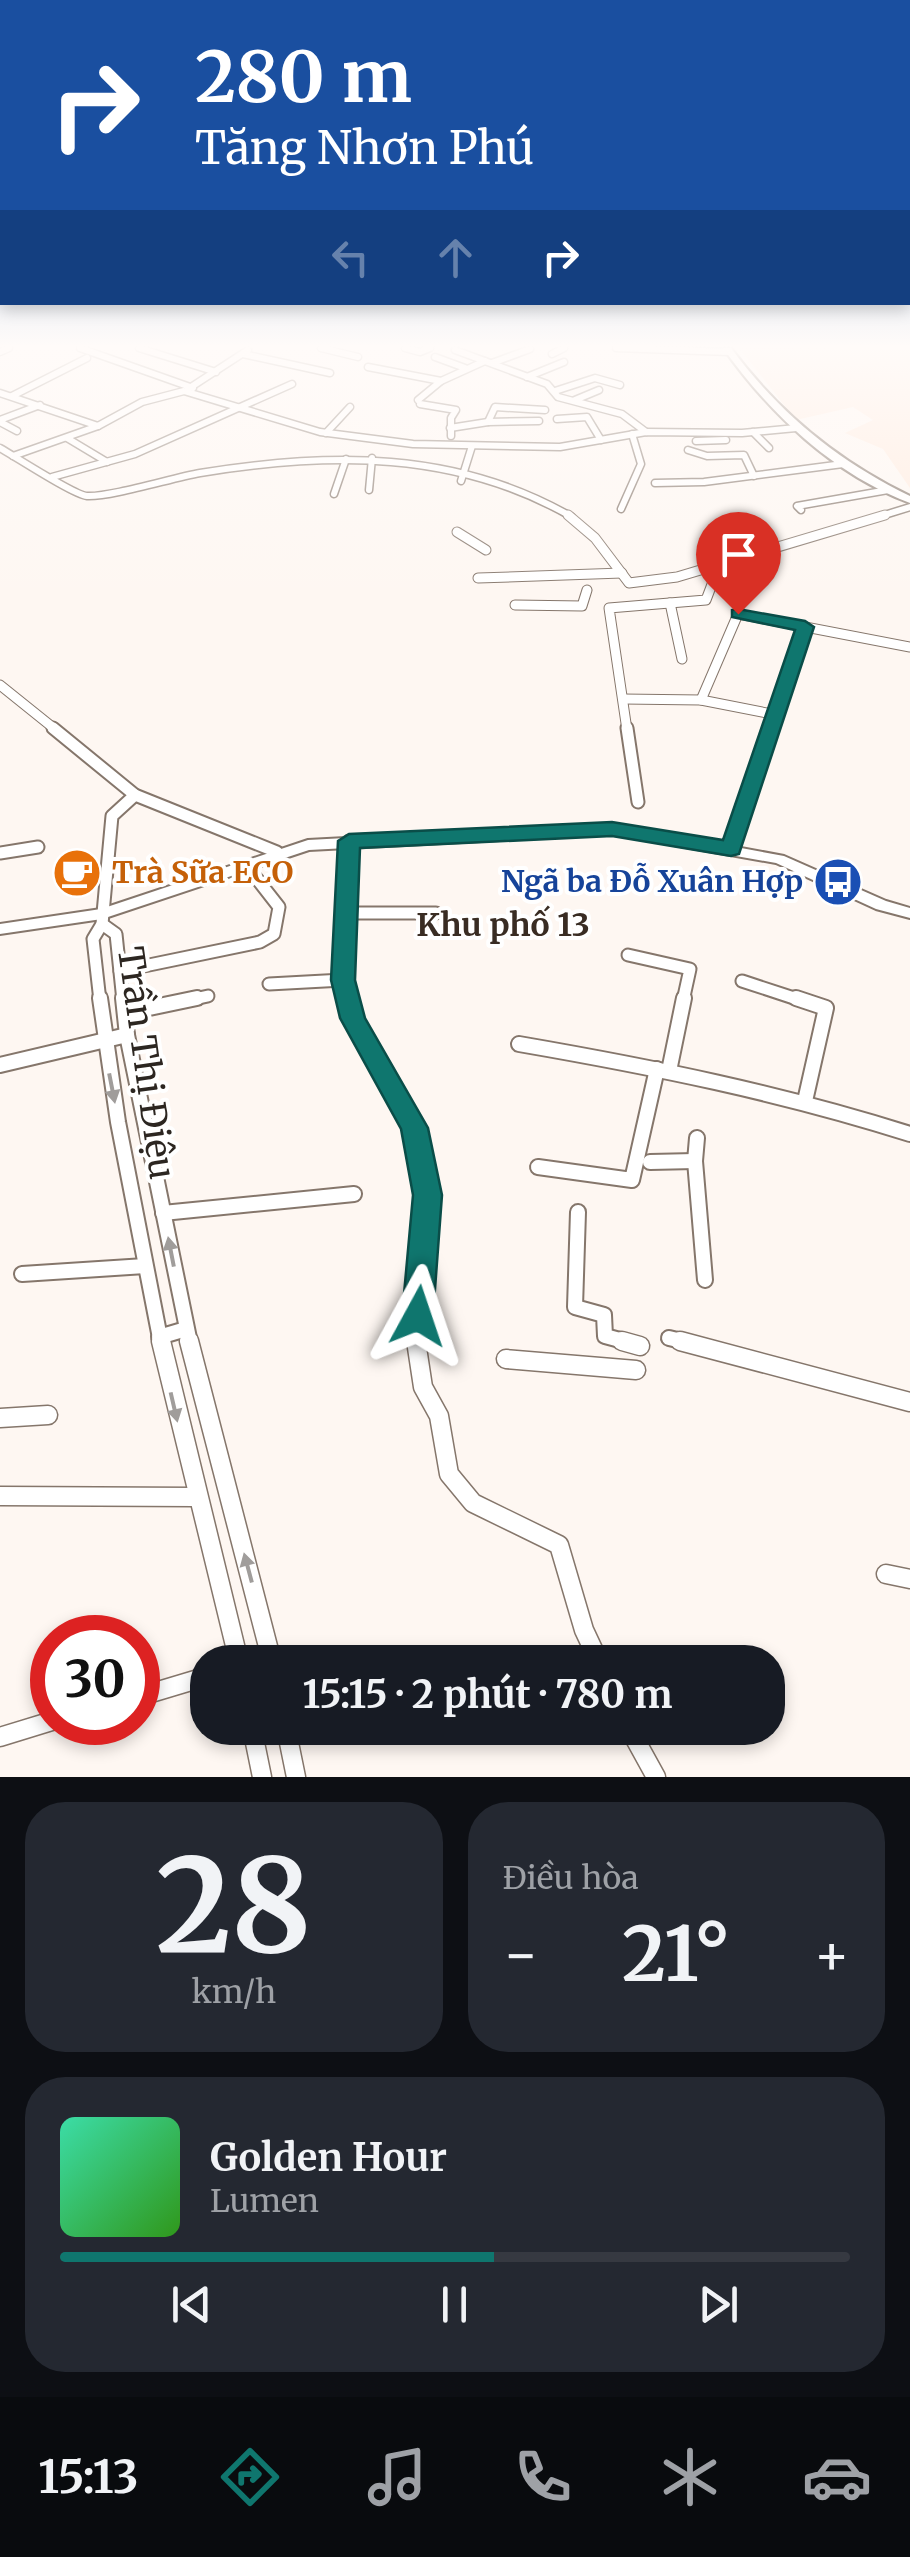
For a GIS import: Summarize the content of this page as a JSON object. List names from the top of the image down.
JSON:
{
  "streets": {
    "street": ["Trần Thị Điệu"]
  },
  "districts": ["Khu phố 13"],
  "places": {
    "cafe": ["Trà Sữa ECO"],
    "bus stop": ["Ngã ba Đỗ Xuân Hợp"]
  },
  "page": {
    "turn": ["280 m", "Tăng Nhơn Phú"],
    "limit": "30",
    "trip": "15:15 · 2 phút · 780 m",
    "tile": [
      ["28", "km/h"],
      "Điều hòa"
    ],
    "heat": ["−", "21°", "+"],
    "song": ["Golden Hour", "Lumen"],
    "tabs": "15:13"
  }
}
